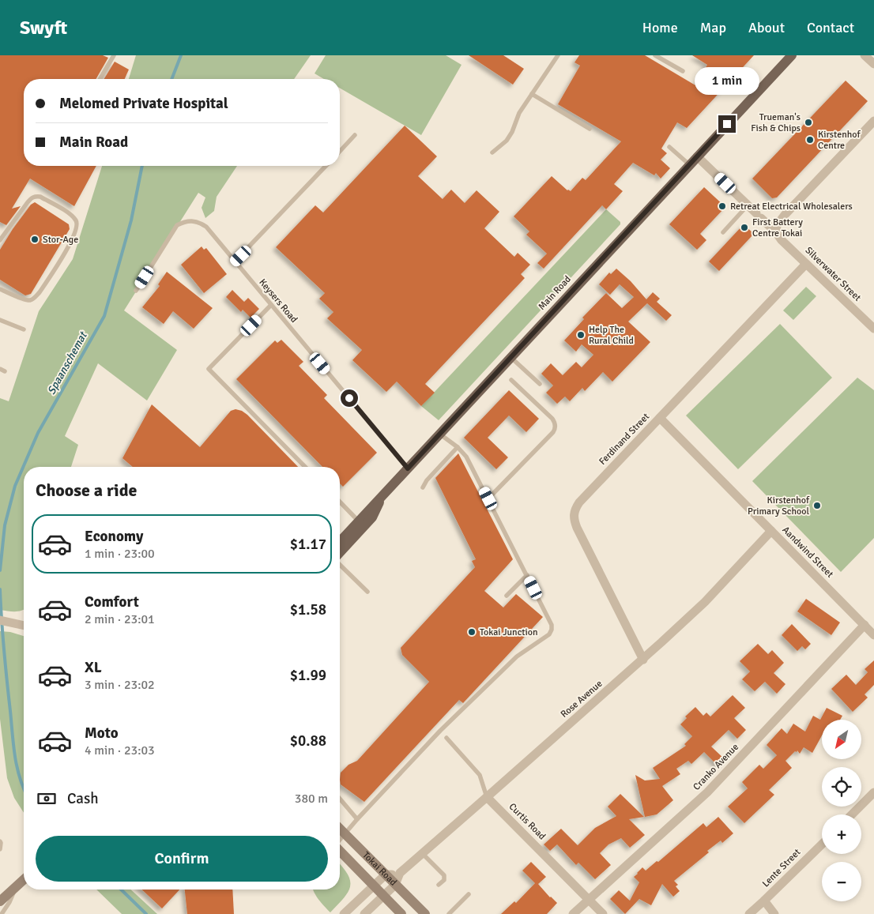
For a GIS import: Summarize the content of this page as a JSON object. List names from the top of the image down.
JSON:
{
  "streets": {
    "main road": ["Main Road", "Tokai Road"],
    "street": [
      "Silverwater Street",
      "Ferdinand Street",
      "Aandwind Street",
      "Rose Avenue",
      "Cranko Avenue",
      "Curtis Road",
      "Lente Street"
    ],
    "lane": ["Keysers Road"]
  },
  "crossings": [
    ["Silverwater Street", "Main Road"],
    ["Silverwater Street", "Ferdinand Street"],
    ["Main Road", "Keysers Road"],
    ["Ferdinand Street", "Aandwind Street"],
    ["Ferdinand Street", "Rose Avenue"],
    ["Aandwind Street", "Rose Avenue"],
    ["Aandwind Street", "Cranko Avenue"],
    ["Rose Avenue", "Curtis Road"],
    ["Cranko Avenue", "Curtis Road"]
  ],
  "water": ["Spaanschemat"],
  "places": [
    "Trueman's Fish & Chips",
    "Kirstenhof Centre",
    "Retreat Electrical Wholesalers",
    "First Battery Centre Tokai",
    "Stor-Age",
    "Help The Rural Child",
    "Kirstenhof Primary School",
    "Tokai Junction"
  ],
  "north": "bottom left",
  "page": {
    "header": "Swyft",
    "nav": [
      "Home",
      "Map",
      "About",
      "Contact"
    ],
    "bubble": "1 min",
    "banner": ["Melomed Private Hospital", "Main Road"],
    "heading": "Choose a ride",
    "list": [
      {
        "name": "Economy",
        "note": "1 min · 23:00",
        "value": "$1.17"
      },
      {
        "name": "Comfort",
        "note": "2 min · 23:01",
        "value": "$1.58"
      },
      {
        "name": "XL",
        "note": "3 min · 23:02",
        "value": "$1.99"
      },
      {
        "name": "Moto",
        "note": "4 min · 23:03",
        "value": "$0.88"
      }
    ],
    "map_buttons": ["+", "−"],
    "pay": ["Cash", "380 m"],
    "buttons": "Confirm"
  }
}
